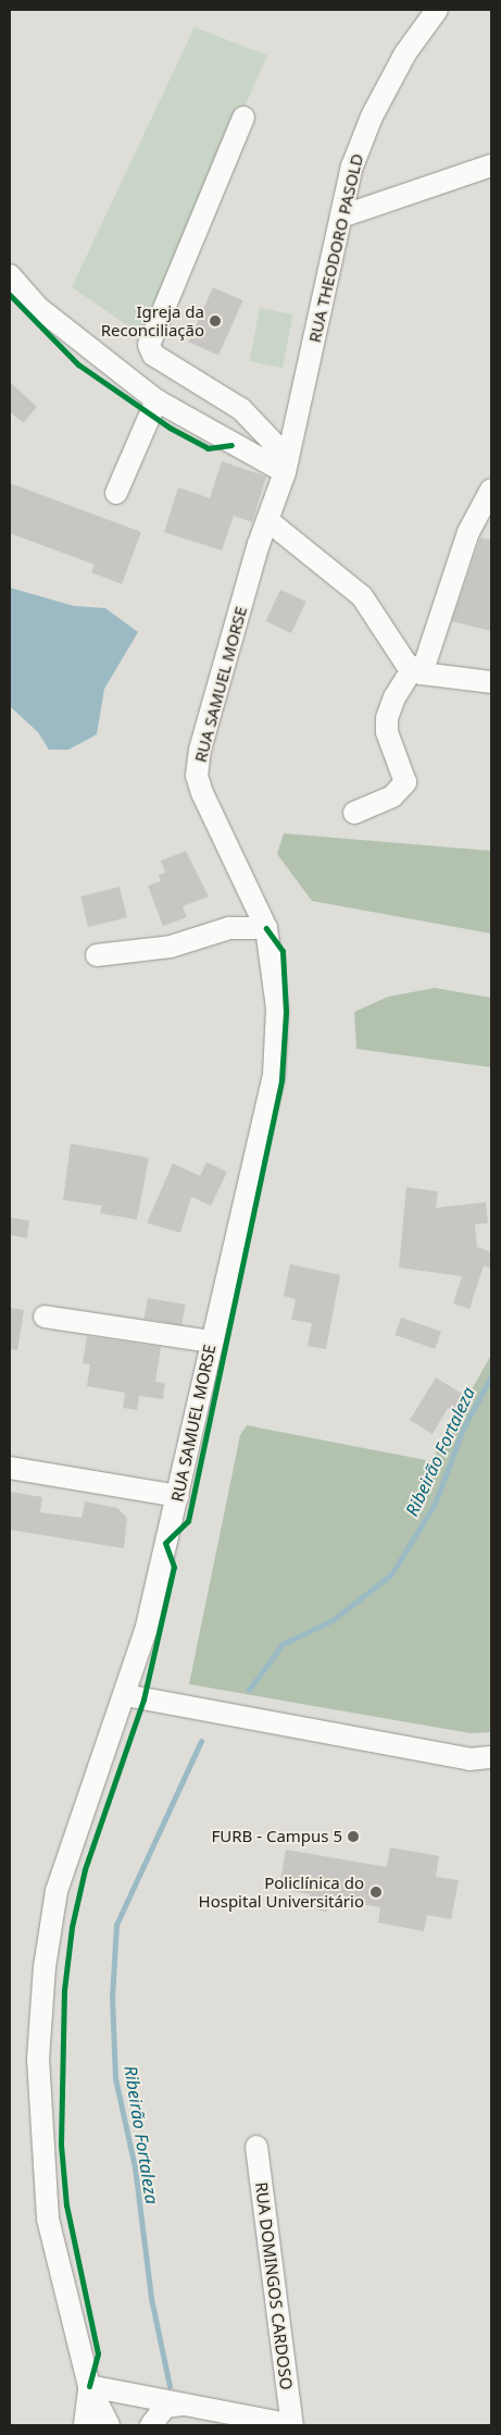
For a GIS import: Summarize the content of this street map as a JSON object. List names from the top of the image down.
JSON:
{
  "streets": {
    "street": ["RUA THEODORO PASOLD", "RUA SAMUEL MORSE", "RUA DOMINGOS CARDOSO"]
  },
  "crossings": [
    ["RUA THEODORO PASOLD", "RUA SAMUEL MORSE"]
  ],
  "water": ["Ribeirão Fortaleza"],
  "places": ["Igreja da Reconciliação", "FURB - Campus 5", "Policlínica do Hospital Universitário"]
}
